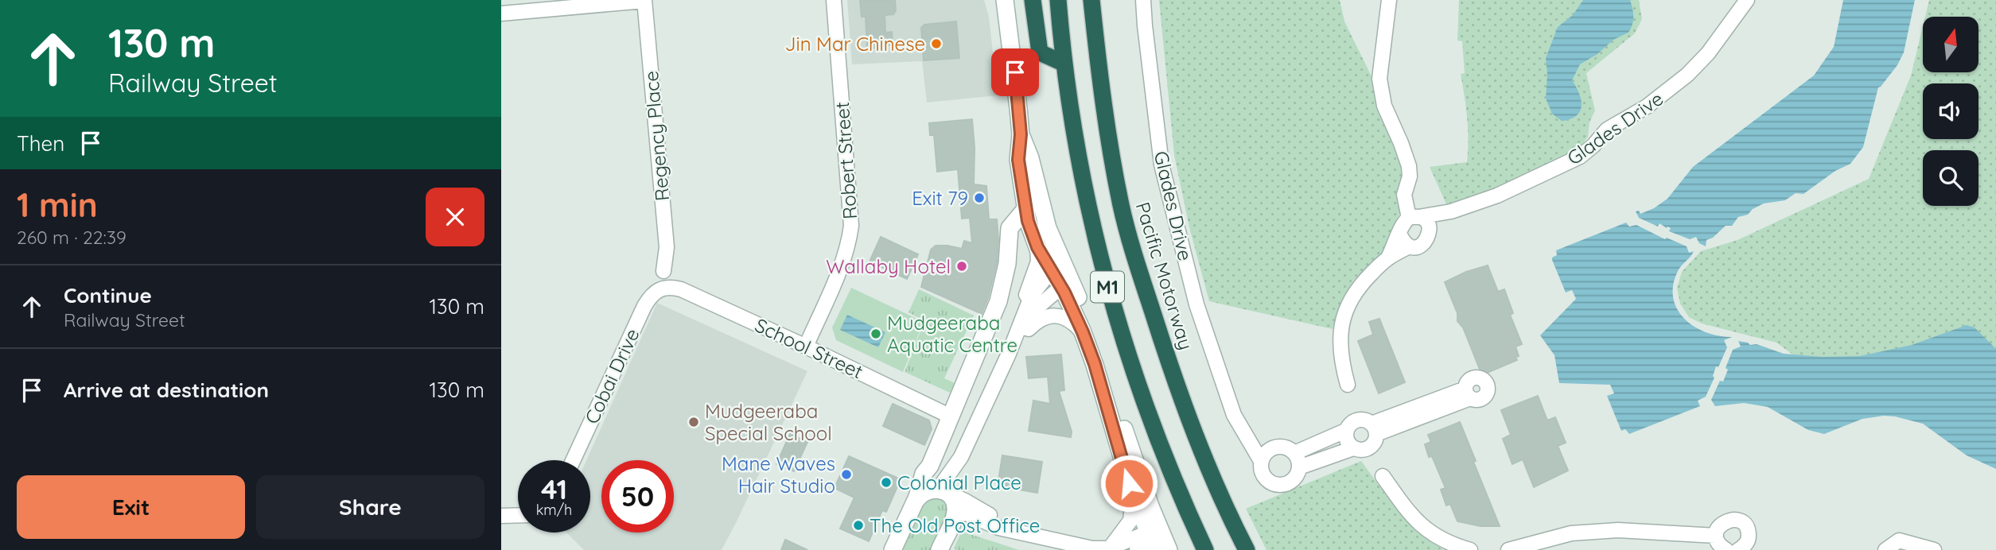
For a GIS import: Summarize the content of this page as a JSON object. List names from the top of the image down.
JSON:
{
  "streets": {
    "highway": ["Pacific Motorway", "M1"],
    "street": [
      "Glades Drive",
      "Regency Place",
      "Robert Street",
      "School Street",
      "Cobai Drive"
    ]
  },
  "crossings": [
    ["Robert Street", "School Street"],
    ["School Street", "Cobai Drive"]
  ],
  "places": [
    "Jin Mar Chinese",
    "Exit 79",
    "Wallaby Hotel",
    "Mudgeeraba Aquatic Centre",
    "Mudgeeraba Special School",
    "Mane Waves Hair Studio",
    "Colonial Place",
    "The Old Post Office"
  ],
  "north": "top",
  "page": {
    "turn": ["130 m", "Railway Street"],
    "then": "Then",
    "heading": ["1 min", "260 m · 22:39"],
    "list": [
      {
        "name": "Continue",
        "note": "Railway Street",
        "value": "130 m"
      },
      {
        "name": "Arrive at destination",
        "value": "130 m"
      }
    ],
    "speed": "41 km/h",
    "limit": "50",
    "buttons": ["Exit", "Share"]
  }
}
